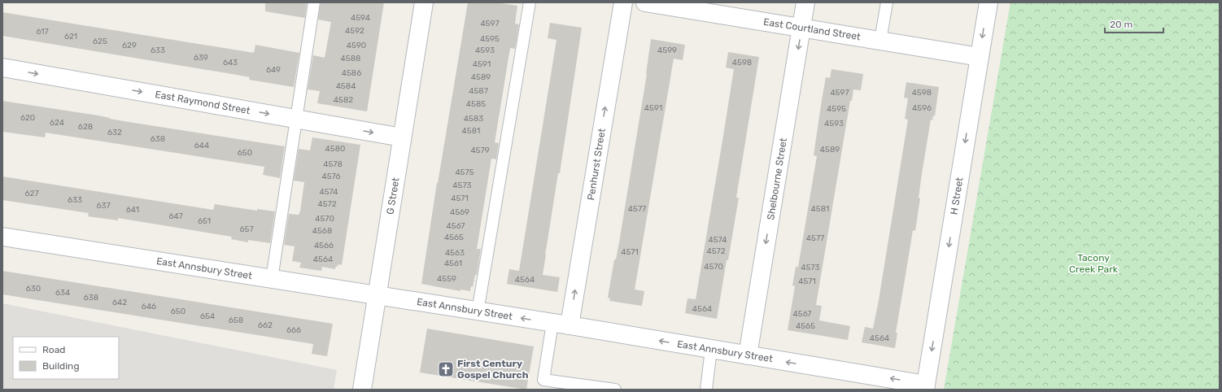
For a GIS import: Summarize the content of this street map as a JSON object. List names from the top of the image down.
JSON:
{
  "streets": {
    "street": [
      "East Courtland Street",
      "East Raymond Street",
      "Penhurst Street",
      "Shelbourne Street",
      "G Street",
      "H Street",
      "East Annsbury Street"
    ]
  },
  "crossings": [
    ["East Courtland Street", "Shelbourne Street"],
    ["East Courtland Street", "H Street"],
    ["East Raymond Street", "G Street"],
    ["Penhurst Street", "East Annsbury Street"],
    ["Shelbourne Street", "East Annsbury Street"],
    ["G Street", "East Annsbury Street"],
    ["H Street", "East Annsbury Street"]
  ],
  "one_way": [
    "East Raymond Street",
    "Penhurst Street",
    "Shelbourne Street",
    "H Street",
    "East Annsbury Street"
  ],
  "parks": ["Tacony Creek Park"],
  "places": {
    "church": ["First Century Gospel Church"]
  },
  "house_numbers": [
    "4594",
    "4597",
    "4592",
    "617",
    "621",
    "4595",
    "625",
    "629",
    "4590",
    "633",
    "4593",
    "4599",
    "639",
    "4588",
    "643",
    "4598",
    "4591",
    "649",
    "4586",
    "4589",
    "4584",
    "4587",
    "4597",
    "4598",
    "4582",
    "4585",
    "4591",
    "4596",
    "4595",
    "620",
    "4583",
    "624",
    "4593",
    "628",
    "4581",
    "632",
    "638",
    "644",
    "4580",
    "4589",
    "4579",
    "650",
    "4578",
    "4575",
    "4576",
    "4573",
    "4574",
    "627",
    "4571",
    "633",
    "4572",
    "637",
    "4577",
    "4581",
    "641",
    "4569",
    "647",
    "4570",
    "651",
    "4567",
    "657",
    "4568",
    "4565",
    "4577",
    "4574",
    "4566",
    "4572",
    "4571",
    "4563",
    "4564",
    "4561",
    "4570",
    "4573",
    "4559",
    "4564",
    "4571",
    "630",
    "634",
    "638",
    "642",
    "646",
    "4564",
    "650",
    "4567",
    "654",
    "658",
    "662",
    "4565",
    "666",
    "4564"
  ],
  "legend": ["Road", "Building"],
  "scale_bar": "20 m"
}
